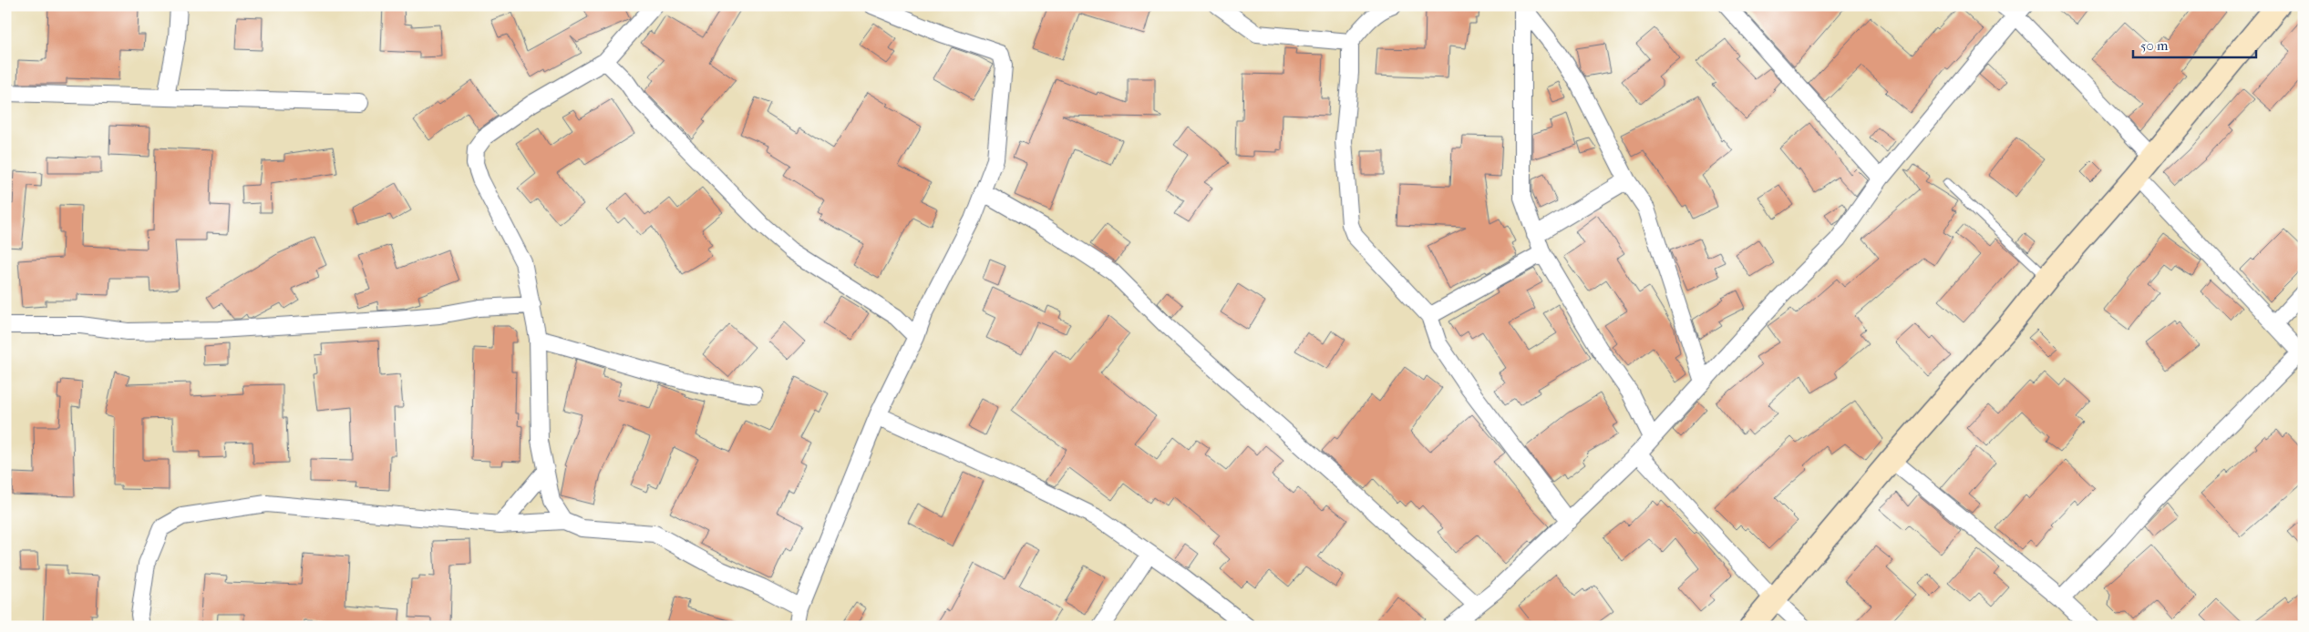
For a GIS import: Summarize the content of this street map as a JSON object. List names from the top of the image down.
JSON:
{
  "scale_bar": "50 m"
}
